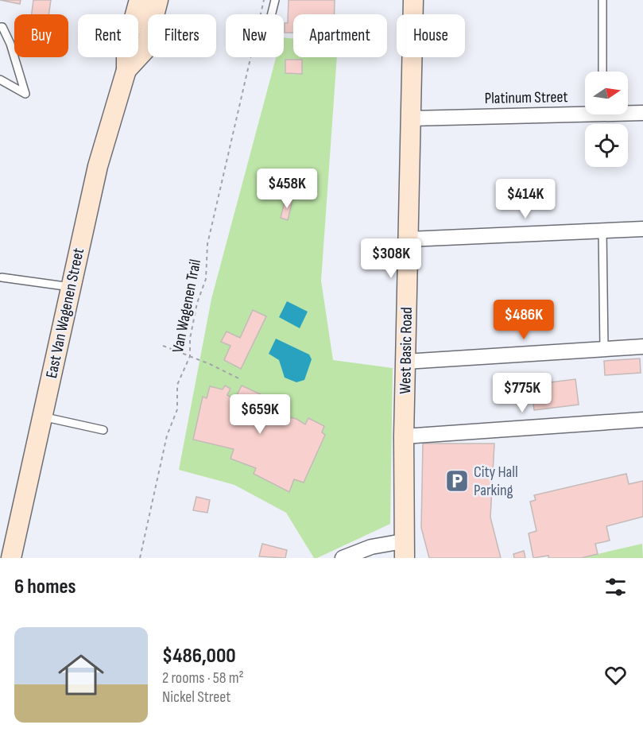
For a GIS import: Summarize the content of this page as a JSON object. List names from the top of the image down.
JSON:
{
  "streets": {
    "main road": ["East Van Wagenen Street", "West Basic Road"],
    "street": ["Platinum Street"],
    "path": ["Van Wagenen Trail"]
  },
  "crossings": [
    ["Platinum Street", "West Basic Road"]
  ],
  "places": {
    "parking": ["City Hall Parking"]
  },
  "north": "right",
  "page": {
    "chip": [
      "Buy",
      "Rent",
      "Filters",
      "New",
      "Apartment",
      "House"
    ],
    "price": [
      "$458K",
      "$414K",
      "$308K",
      "$486K",
      "$775K",
      "$659K"
    ],
    "heading": "6 homes",
    "list": [
      {
        "name": "$486,000",
        "note": "2 rooms · 58 m² · Nickel Street"
      }
    ]
  }
}
